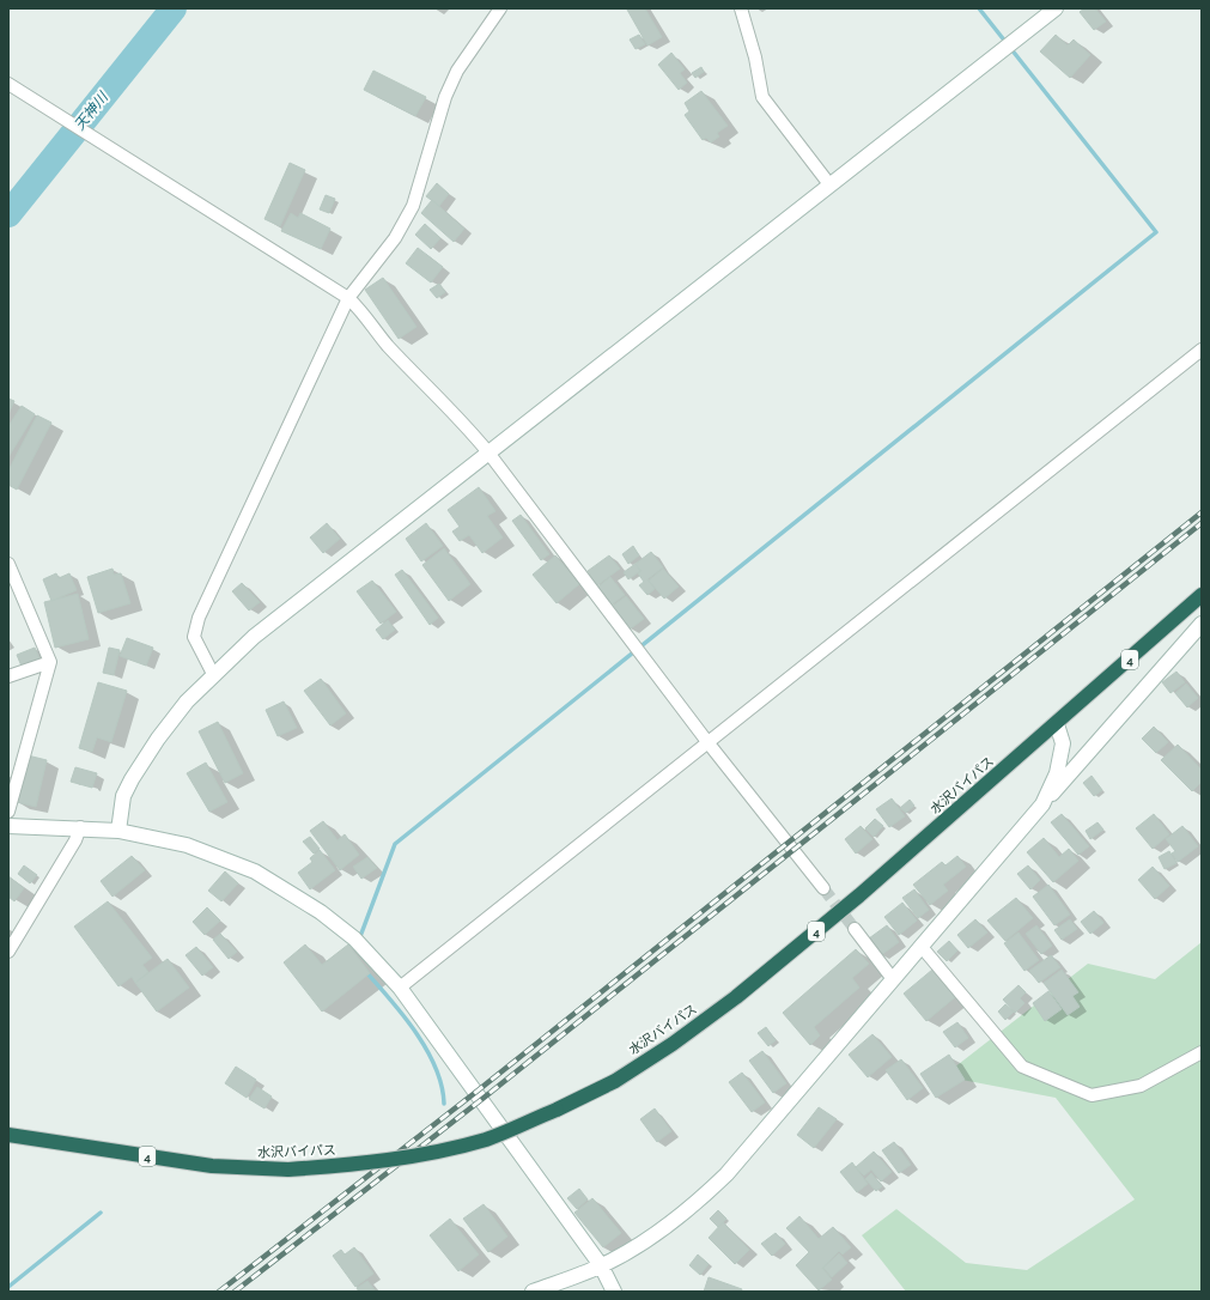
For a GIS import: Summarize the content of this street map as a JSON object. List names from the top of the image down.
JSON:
{
  "streets": {
    "highway": ["4", "水沢バイパス"]
  },
  "water": ["天神川"]
}
